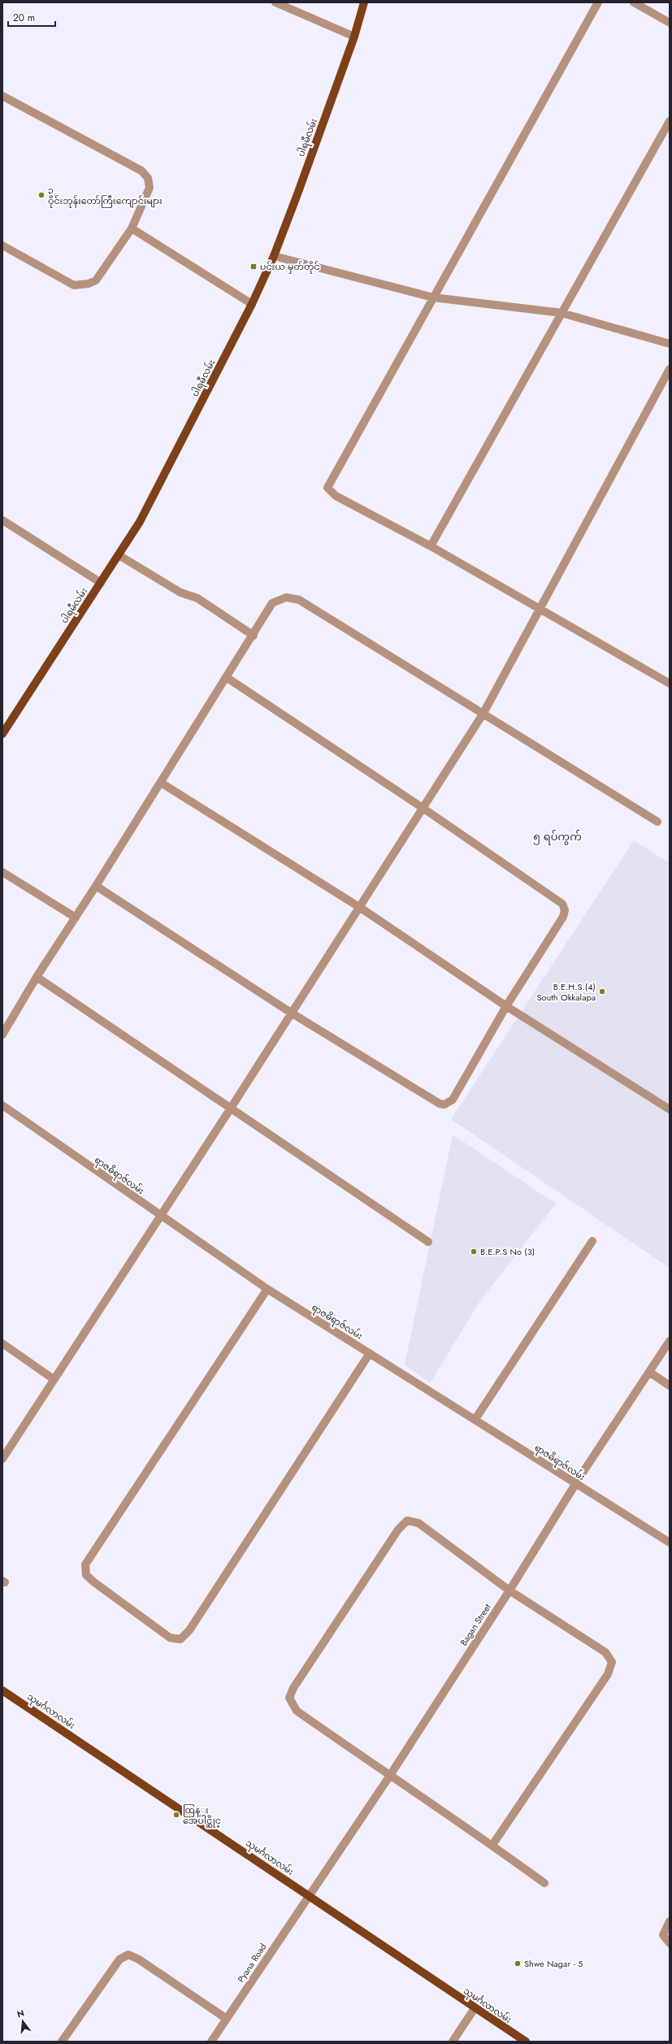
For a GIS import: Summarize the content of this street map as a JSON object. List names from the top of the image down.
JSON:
{
  "streets": {
    "main road": ["ပါရမီလမ်း", "သုမင်္ဂလာလမ်း"],
    "street": ["ရာဇဓိရာဇ်လမ်း", "Bagan Street", "Pyana Road"]
  },
  "crossings": [
    ["ရာဇဓိရာဇ်လမ်း", "Bagan Street"],
    ["Bagan Street", "သုမင်္ဂလာလမ်း"],
    ["Bagan Street", "Pyana Road"],
    ["သုမင်္ဂလာလမ်း", "Pyana Road"]
  ],
  "districts": ["၅ ရပ်ကွက်"],
  "places": {
    "other": [
      "၃ ဝိုင်းဘုန်းတော်ကြီးကျောင်းများ",
      "B.E.H.S.(4) South Okkalapa",
      "B.E.P.S No (3)",
      "ထြန္း အေပါင္ဆိုင္",
      "Shwe Nagar - 5"
    ],
    "transit": ["ပင်းယ မှတ်တိုင်"]
  },
  "scale_bar": "20 m",
  "north": "top"
}
